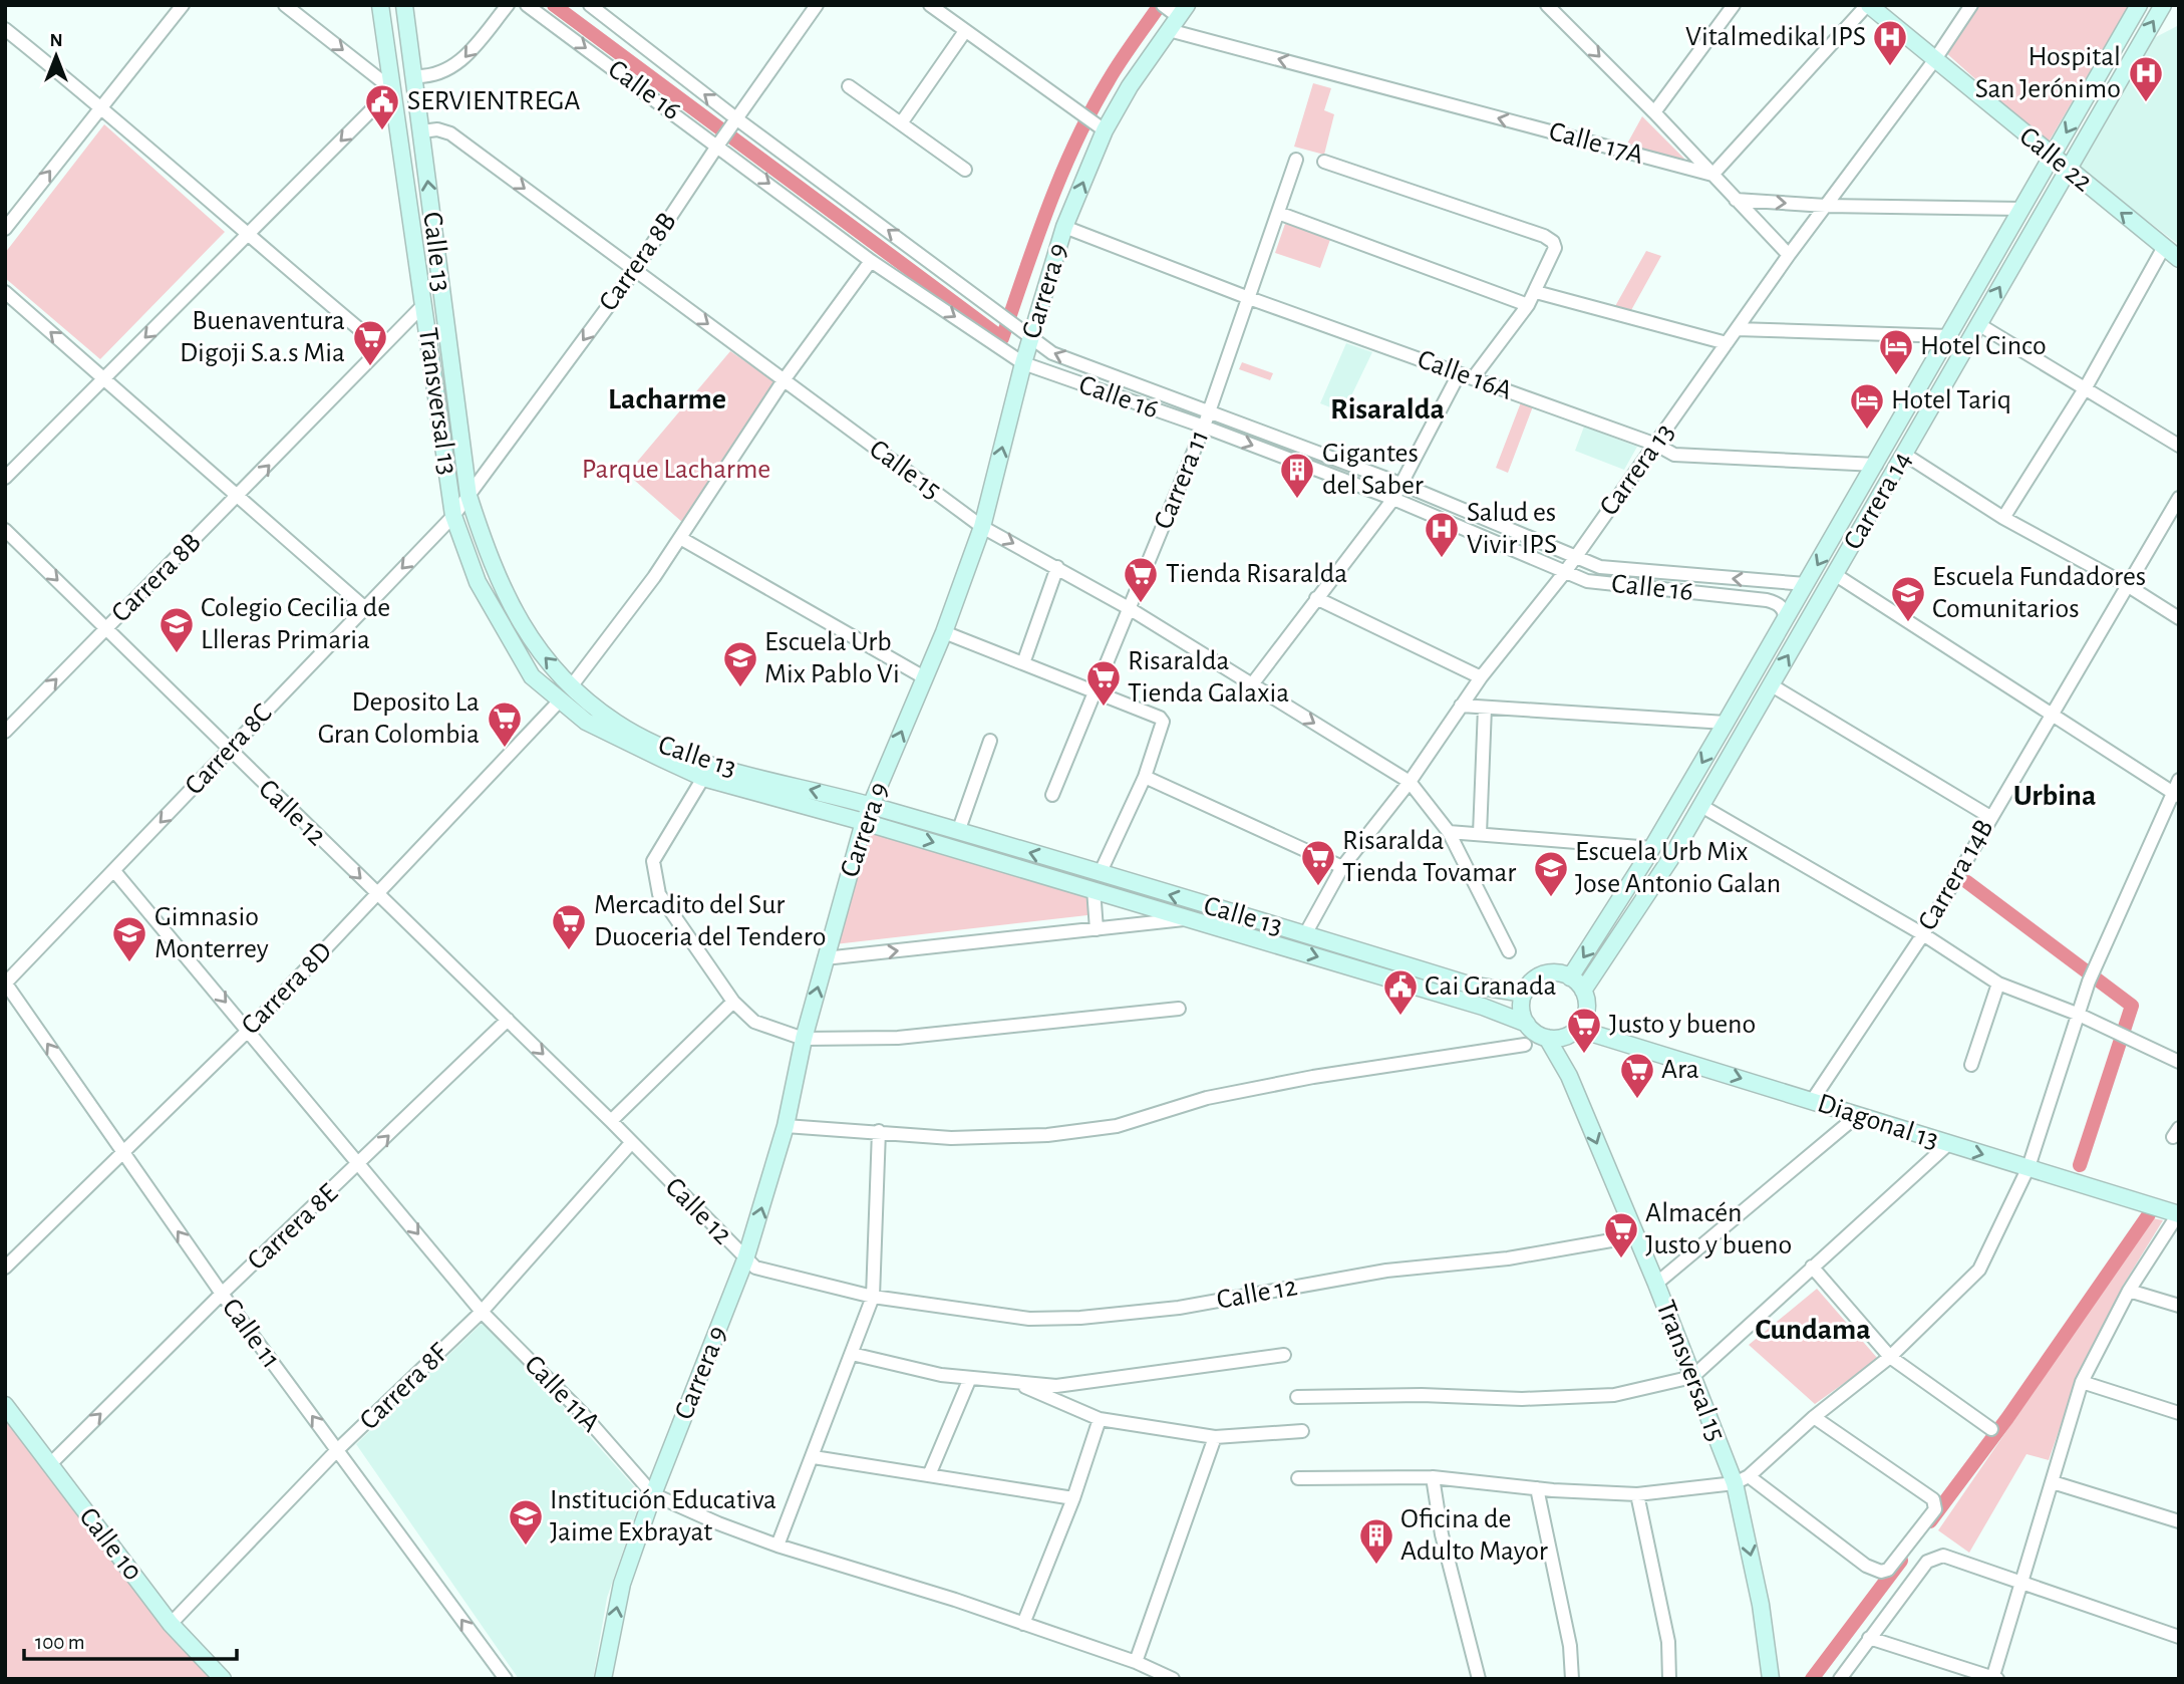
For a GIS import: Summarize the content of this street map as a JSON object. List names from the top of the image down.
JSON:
{
  "streets": {
    "main road": [
      "Calle 22",
      "Calle 13",
      "Carrera 9",
      "Transversal 13",
      "Carrera 14",
      "Diagonal 13",
      "Transversal 15",
      "Calle 10"
    ],
    "street": [
      "Calle 16",
      "Calle 17A",
      "Carrera 8B",
      "Calle 16A",
      "Calle 15",
      "Carrera 13",
      "Carrera 11",
      "Carrera 8C",
      "Calle 12",
      "Carrera 14B",
      "Carrera 8D",
      "Carrera 8E",
      "Calle 11",
      "Carrera 8F",
      "Calle 11A"
    ]
  },
  "crossings": [
    ["Calle 16", "Carrera 8B"],
    ["Calle 16", "Carrera 9"],
    ["Calle 16", "Carrera 13"],
    ["Calle 16", "Carrera 11"],
    ["Calle 16", "Carrera 14"],
    ["Calle 17A", "Carrera 9"],
    ["Calle 22", "Carrera 13"],
    ["Calle 22", "Carrera 14"],
    ["Calle 13", "Carrera 8B"],
    ["Calle 13", "Carrera 9"],
    ["Calle 13", "Transversal 13"],
    ["Calle 13", "Calle 15"],
    ["Calle 13", "Carrera 13"],
    ["Calle 13", "Carrera 14"],
    ["Calle 13", "Carrera 8D"],
    ["Calle 13", "Diagonal 13"],
    ["Calle 13", "Transversal 15"],
    ["Carrera 8B", "Transversal 13"],
    ["Carrera 8B", "Calle 15"],
    ["Carrera 8B", "Carrera 8C"],
    ["Carrera 8B", "Calle 12"],
    ["Carrera 9", "Calle 16A"],
    ["Carrera 9", "Calle 15"],
    ["Carrera 9", "Calle 12"],
    ["Carrera 9", "Calle 11A"],
    ["Calle 16A", "Carrera 13"],
    ["Calle 16A", "Carrera 11"],
    ["Calle 16A", "Carrera 14"],
    ["Transversal 13", "Carrera 8C"],
    ["Calle 15", "Carrera 13"],
    ["Calle 15", "Carrera 11"],
    ["Carrera 14", "Diagonal 13"],
    ["Carrera 14", "Transversal 15"],
    ["Carrera 8C", "Calle 12"],
    ["Carrera 8C", "Calle 11"],
    ["Carrera 8C", "Calle 11A"],
    ["Calle 12", "Carrera 8D"],
    ["Calle 12", "Carrera 8E"],
    ["Calle 12", "Transversal 15"],
    ["Calle 12", "Carrera 8F"],
    ["Carrera 14B", "Diagonal 13"],
    ["Carrera 8D", "Calle 11"],
    ["Carrera 8D", "Calle 11A"],
    ["Diagonal 13", "Transversal 15"],
    ["Carrera 8E", "Calle 11"],
    ["Carrera 8E", "Calle 11A"],
    ["Carrera 8E", "Calle 10"],
    ["Calle 11", "Carrera 8F"],
    ["Carrera 8F", "Calle 11A"],
    ["Carrera 8F", "Calle 10"]
  ],
  "one_way": [
    "Calle 17A",
    "Carrera 9",
    "Calle 15",
    "Carrera 8C",
    "Diagonal 13",
    "Carrera 8E",
    "Calle 11",
    "Transversal 15"
  ],
  "districts": [
    "Lacharme",
    "Risaralda",
    "Urbina",
    "Cundama"
  ],
  "parks": ["Parque Lacharme"],
  "places": {
    "hospital": ["Vitalmedikal IPS", "Hospital San Jerónimo", "Salud es Vivir IPS"],
    "public building": ["SERVIENTREGA", "Cai Granada"],
    "supermarket": [
      "Buenaventura Digoji S.a.s Mia",
      "Tienda Risaralda",
      "Risaralda Tienda Galaxia",
      "Deposito La Gran Colombia",
      "Risaralda Tienda Tovamar",
      "Mercadito del Sur Duoceria del Tendero",
      "Justo y bueno",
      "Ara",
      "Almacén Justo y bueno"
    ],
    "hotel": ["Hotel Cinco", "Hotel Tariq"],
    "building": ["Gigantes del Saber", "Oficina de Adulto Mayor"],
    "school or university": [
      "Escuela Fundadores Comunitarios",
      "Colegio Cecilia de Llleras Primaria",
      "Escuela Urb Mix Pablo Vi",
      "Escuela Urb Mix Jose Antonio Galan",
      "Gimnasio Monterrey",
      "Institución Educativa Jaime Exbrayat"
    ]
  },
  "scale_bar": "100 m",
  "north": "top"
}
